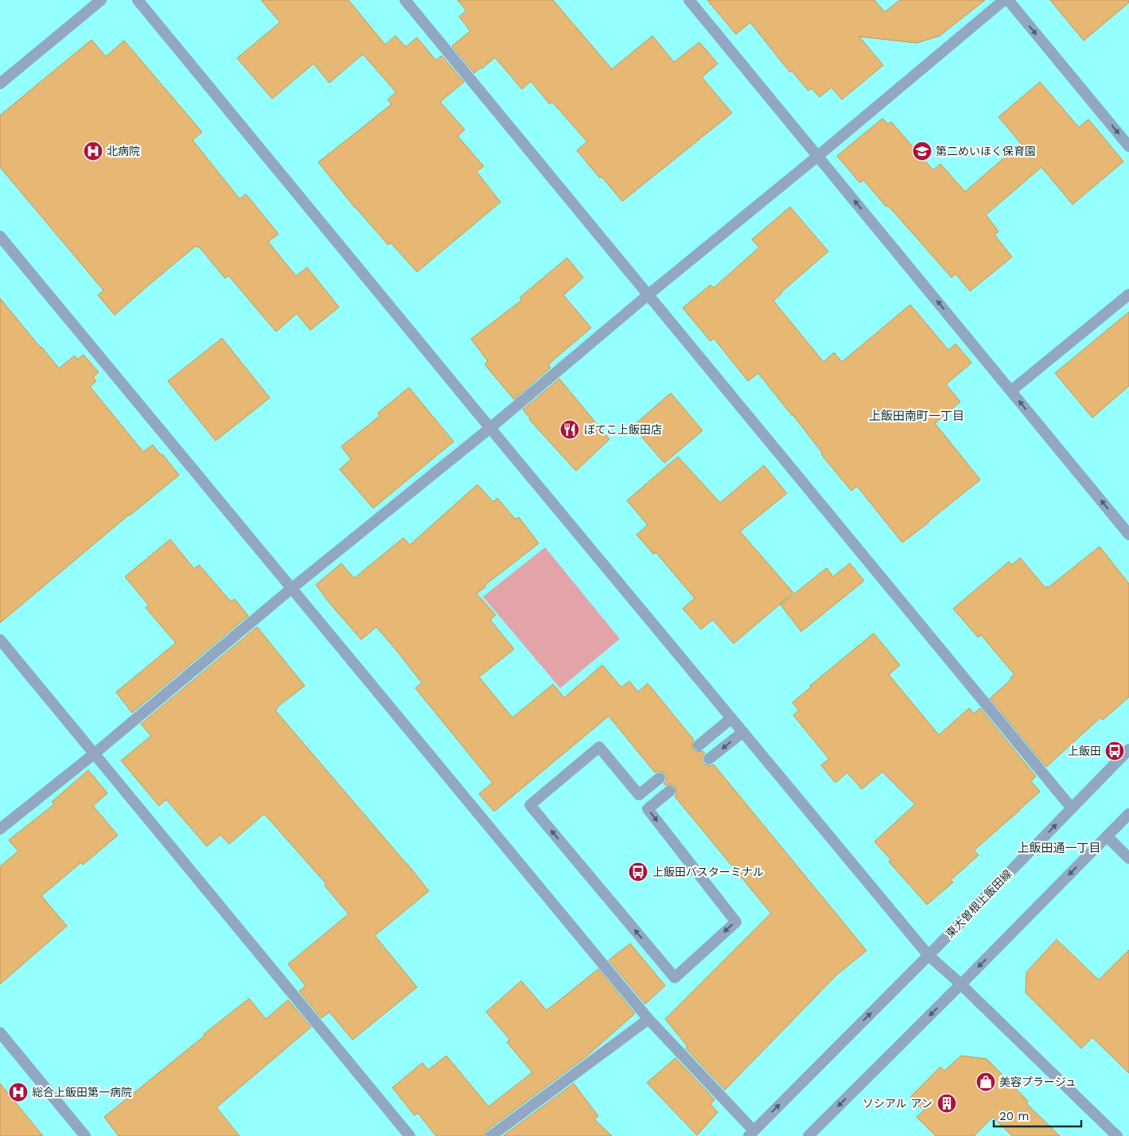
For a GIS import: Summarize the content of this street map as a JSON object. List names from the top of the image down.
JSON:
{
  "streets": {
    "street": ["東大曽根上飯田線"]
  },
  "districts": ["上飯田南町一丁目", "上飯田通一丁目"],
  "places": {
    "hospital": ["北病院", "総合上飯田第一病院"],
    "school or university": ["第二めいほく保育園"],
    "restaurant": ["ぼてこ上飯田店"],
    "bus stop": ["上飯田", "上飯田バスターミナル"],
    "shop": ["美容プラージュ"],
    "building": ["ソシアル アン"]
  },
  "scale_bar": "20 m"
}
